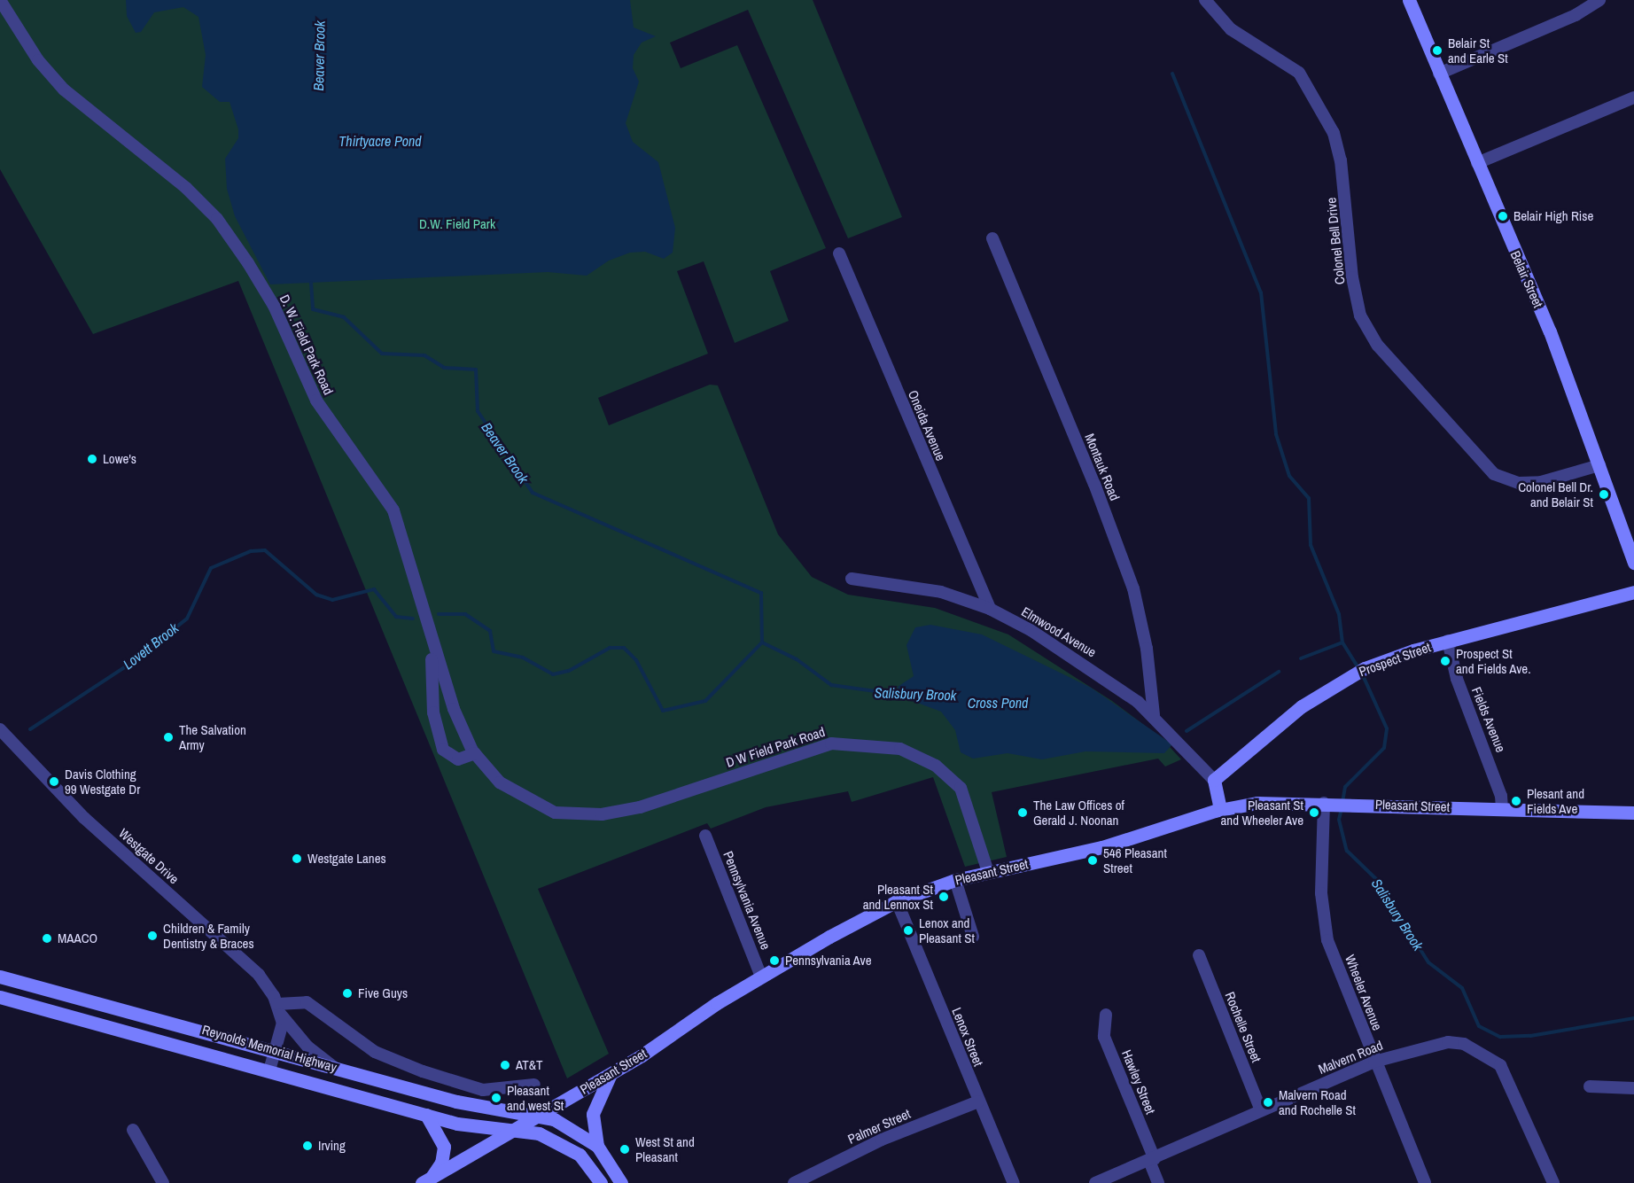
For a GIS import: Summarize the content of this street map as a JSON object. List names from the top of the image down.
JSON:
{
  "streets": {
    "main road": [
      "Belair Street",
      "Prospect Street",
      "Pleasant Street",
      "Reynolds Memorial Highway"
    ],
    "street": [
      "Colonel Bell Drive",
      "D. W. Field Park Road",
      "Oneida Avenue",
      "Montauk Road",
      "Elmwood Avenue",
      "Fields Avenue",
      "D W Field Park Road",
      "Westgate Drive",
      "Pennsylvania Avenue",
      "Wheeler Avenue",
      "Rochelle Street",
      "Lenox Street",
      "Malvern Road",
      "Hawley Street",
      "Palmer Street"
    ]
  },
  "crossings": [
    ["Colonel Bell Drive", "Belair Street"],
    ["D. W. Field Park Road", "D W Field Park Road"],
    ["Oneida Avenue", "Elmwood Avenue"],
    ["Montauk Road", "Elmwood Avenue"],
    ["Elmwood Avenue", "Prospect Street"],
    ["Prospect Street", "Fields Avenue"],
    ["Fields Avenue", "Pleasant Street"],
    ["D W Field Park Road", "Pleasant Street"],
    ["Pleasant Street", "Pennsylvania Avenue"],
    ["Pleasant Street", "Wheeler Avenue"],
    ["Pleasant Street", "Lenox Street"],
    ["Pleasant Street", "Reynolds Memorial Highway"],
    ["Westgate Drive", "Reynolds Memorial Highway"],
    ["Wheeler Avenue", "Malvern Road"],
    ["Rochelle Street", "Malvern Road"],
    ["Lenox Street", "Palmer Street"],
    ["Malvern Road", "Hawley Street"]
  ],
  "water": [
    "Beaver Brook",
    "Thirtyacre Pond",
    "Lovett Brook",
    "Salisbury Brook",
    "Cross Pond"
  ],
  "parks": ["D.W. Field Park"],
  "places": [
    "Belair St and Earle St",
    "Belair High Rise",
    "Lowe's",
    "Colonel Bell Dr. and Belair St",
    "Prospect St and Fields Ave.",
    "The Salvation Army",
    "Davis Clothing 99 Westgate Dr",
    "Plesant and Fields Ave",
    "The Law Offices of Gerald J. Noonan",
    "Pleasant St and Wheeler Ave",
    "Westgate Lanes",
    "546 Pleasant Street",
    "Pleasant St and Lennox St",
    "Lenox and Pleasant St",
    "Children & Family Dentistry & Braces",
    "MAACO",
    "Pennsylvania Ave",
    "Five Guys",
    "AT&T",
    "Pleasant and west St",
    "Malvern Road and Rochelle St",
    "Irving",
    "West St and Pleasant"
  ]
}
